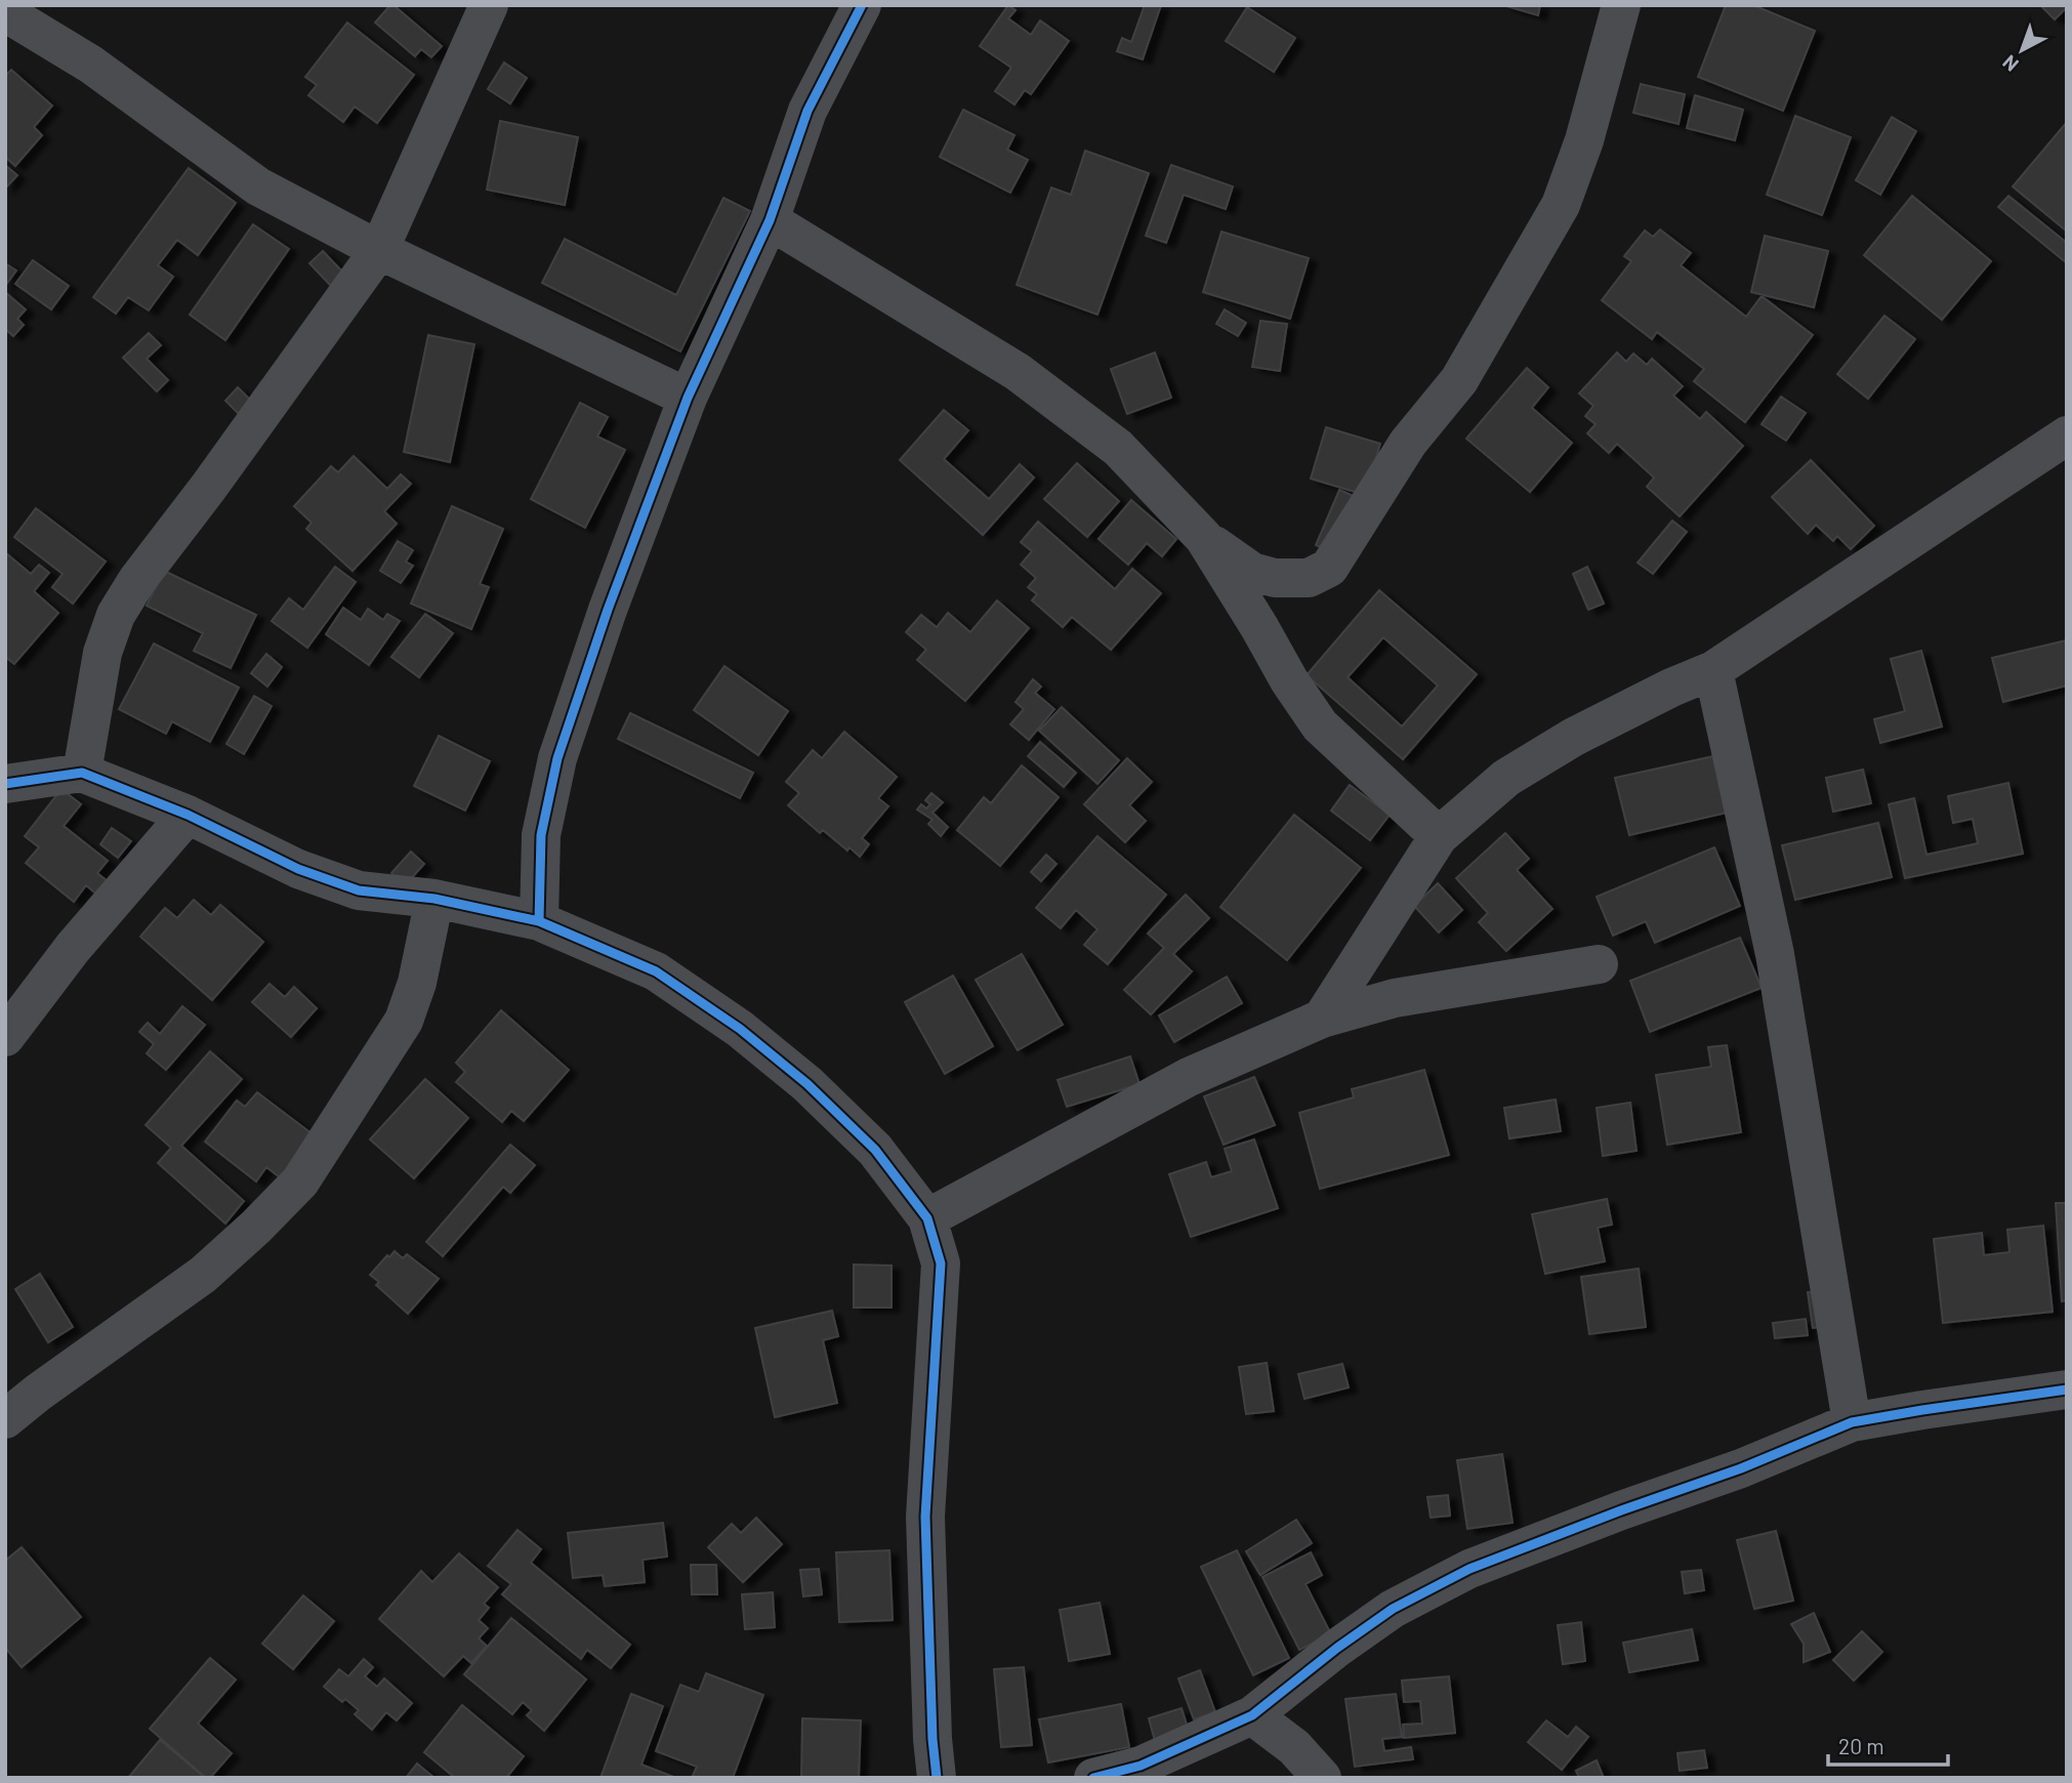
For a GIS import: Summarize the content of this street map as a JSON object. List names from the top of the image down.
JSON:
{
  "scale_bar": "20 m",
  "north": "bottom left"
}
